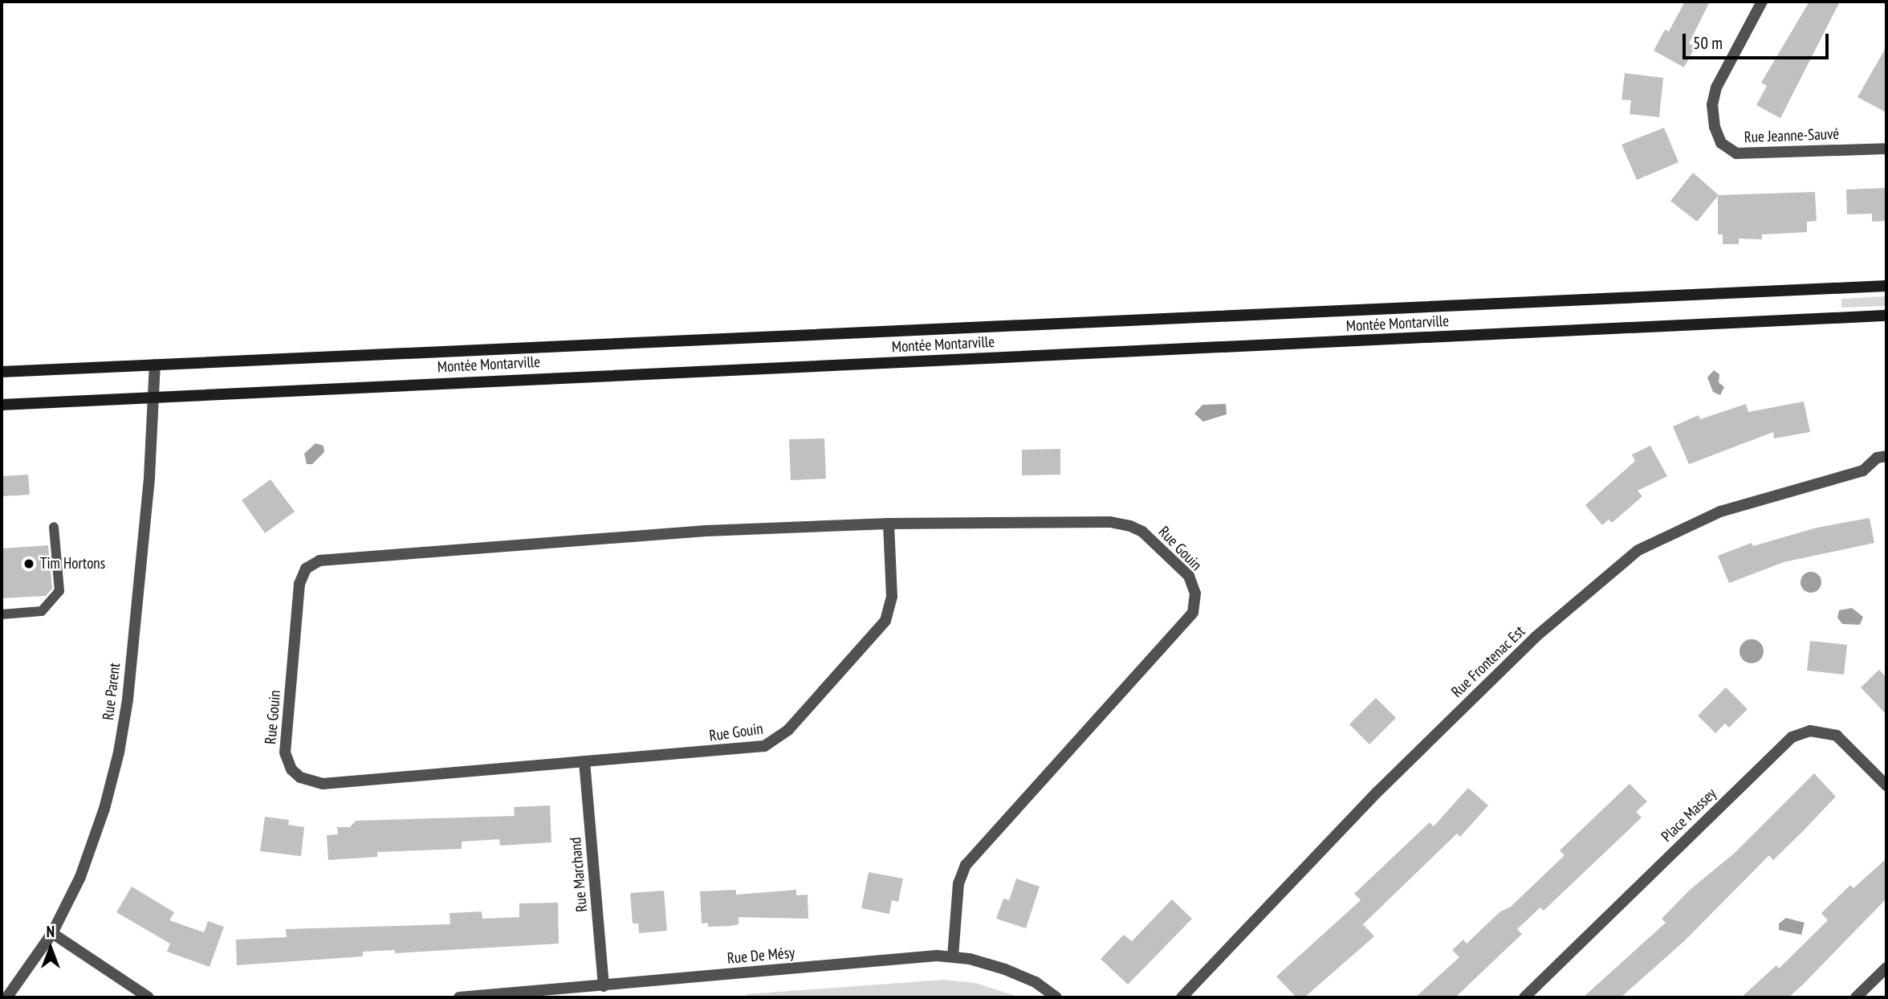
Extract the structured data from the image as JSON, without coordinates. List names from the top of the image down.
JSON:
{
  "streets": {
    "street": [
      "Rue Jeanne-Sauvé",
      "Montée Montarville",
      "Rue Gouin",
      "Rue Frontenac Est",
      "Rue Parent",
      "Place Massey",
      "Rue Marchand",
      "Rue De Mésy"
    ]
  },
  "crossings": [
    ["Montée Montarville", "Rue Parent"],
    ["Rue Gouin", "Rue Marchand"],
    ["Rue Gouin", "Rue De Mésy"],
    ["Rue Marchand", "Rue De Mésy"]
  ],
  "places": ["Tim Hortons"],
  "scale_bar": "50 m",
  "north": "top"
}
